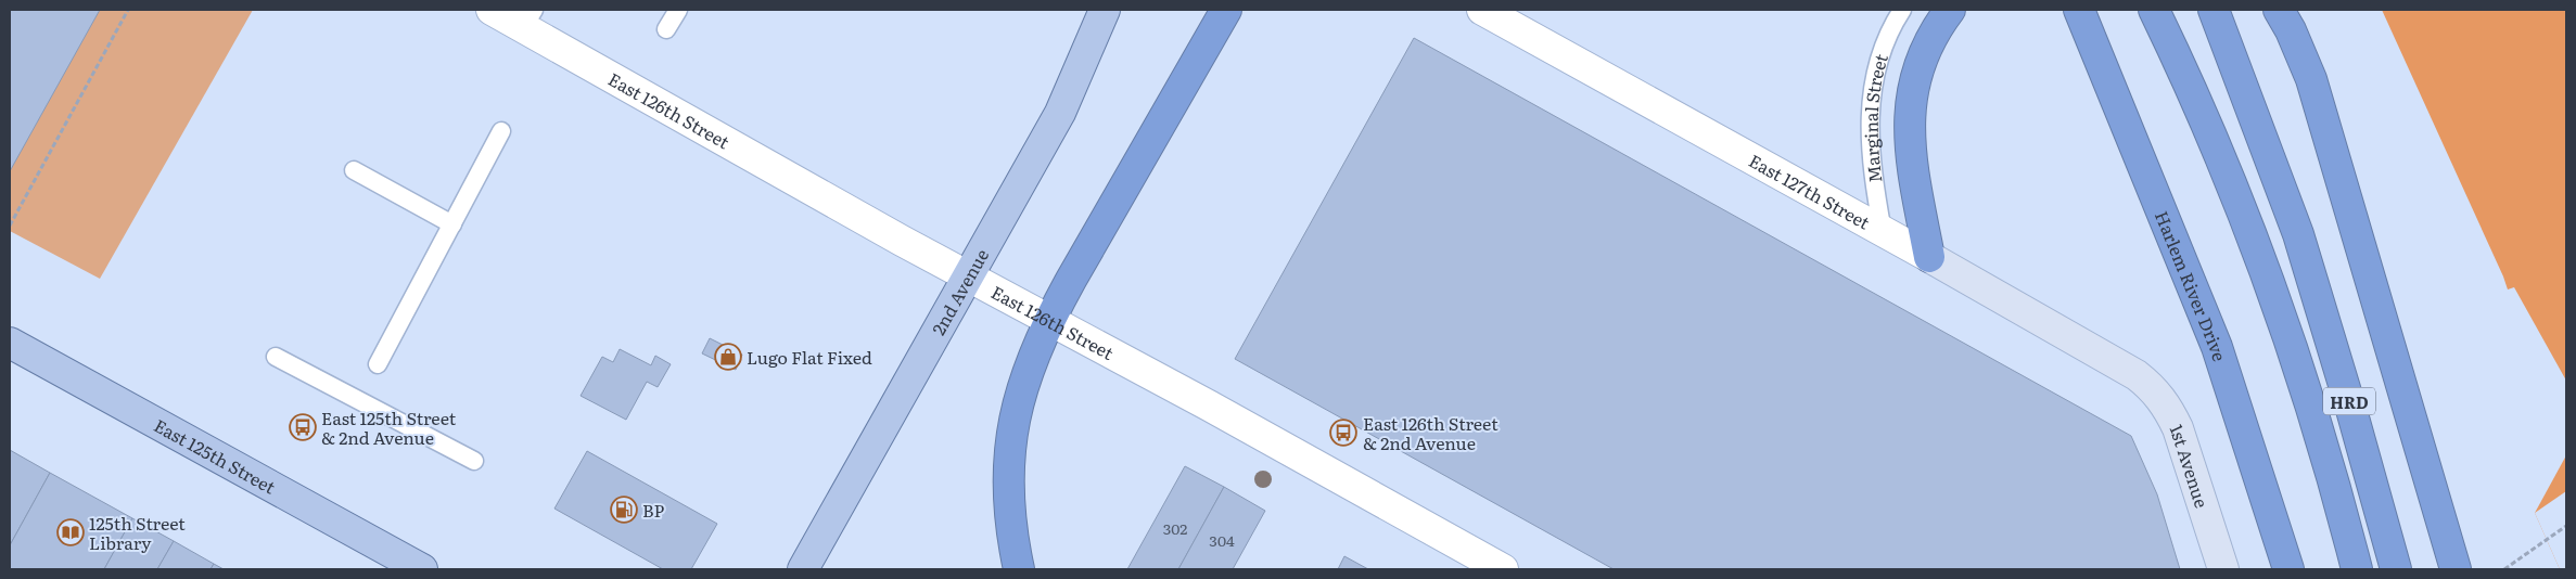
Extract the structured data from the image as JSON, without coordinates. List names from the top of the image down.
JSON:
{
  "streets": {
    "highway": ["Harlem River Drive", "HRD"],
    "main road": [
      "East 127th Street",
      "2nd Avenue",
      "East 125th Street",
      "1st Avenue"
    ],
    "street": ["East 126th Street"],
    "lane": ["Marginal Street"]
  },
  "crossings": [
    ["East 126th Street", "2nd Avenue"],
    ["Marginal Street", "East 127th Street"],
    ["East 127th Street", "1st Avenue"]
  ],
  "places": {
    "shop": ["Lugo Flat Fixed"],
    "bus stop": ["East 125th Street & 2nd Avenue", "East 126th Street & 2nd Avenue"],
    "fuel station": ["BP"],
    "library": ["125th Street Library"]
  },
  "house_numbers": ["302", "304"]
}
